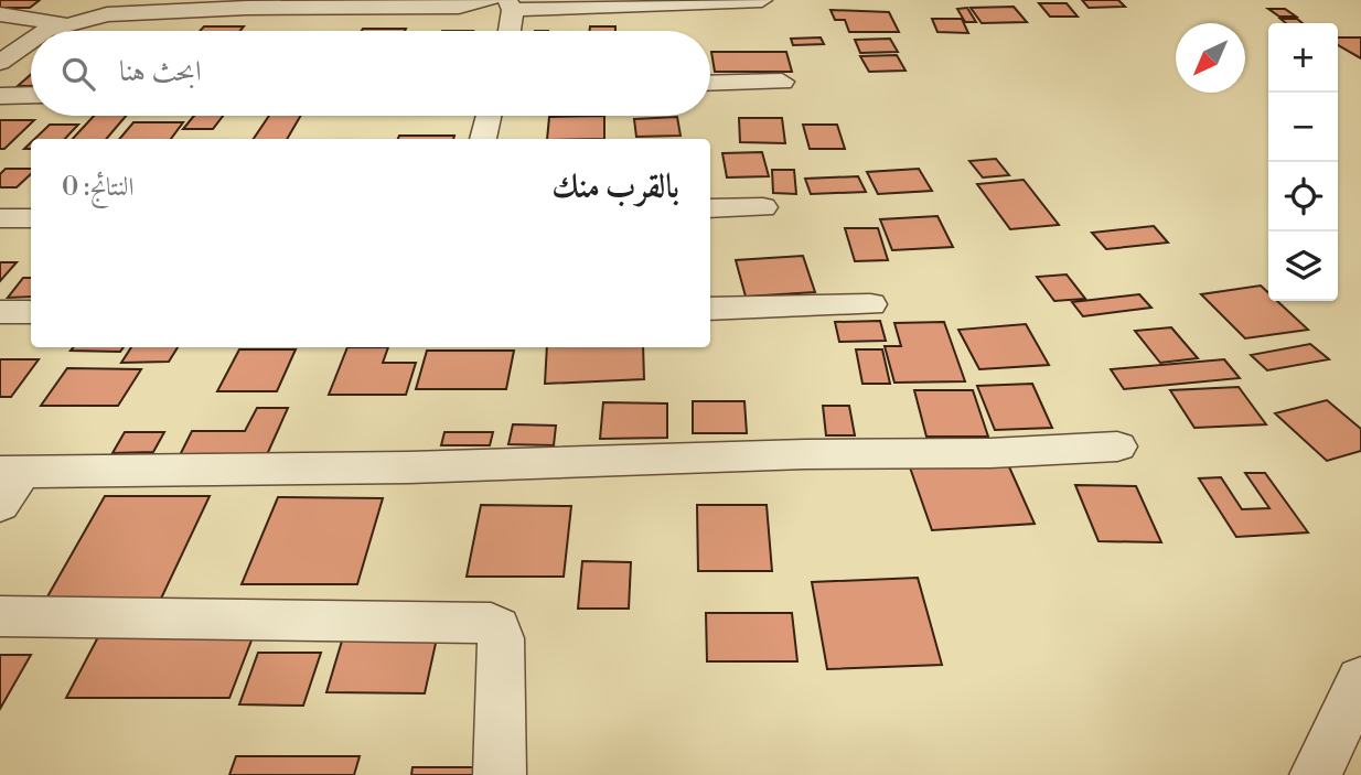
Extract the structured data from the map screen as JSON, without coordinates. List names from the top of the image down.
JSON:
{
  "north": "bottom left",
  "page": {
    "map_buttons": ["+", "−"],
    "search": "ابحث هنا",
    "heading": ["بالقرب منك", "النتائج: 0"]
  }
}
